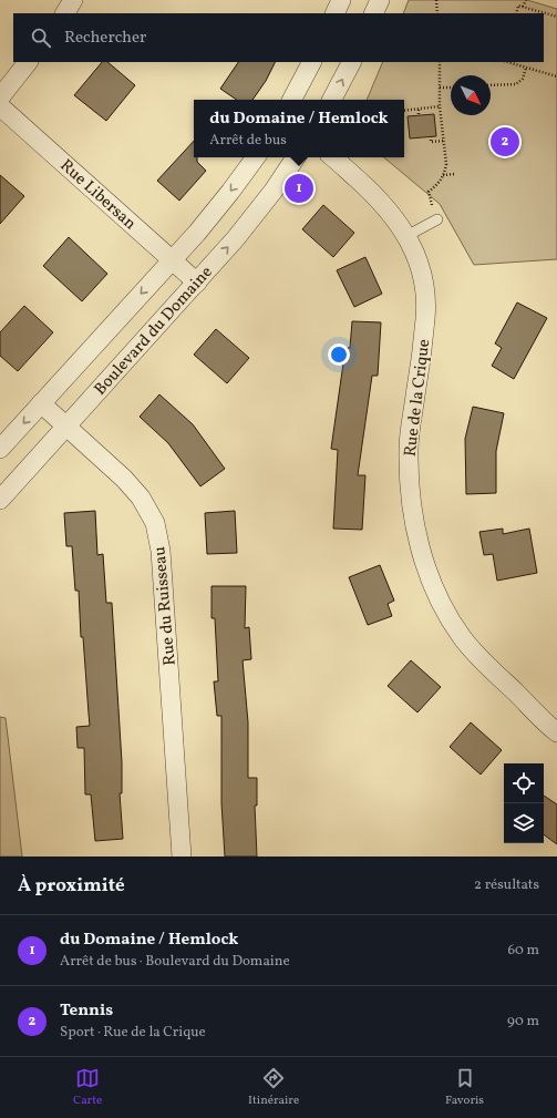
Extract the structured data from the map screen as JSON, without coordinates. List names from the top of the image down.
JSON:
{
  "streets": {
    "street": [
      "Rue Libersan",
      "Boulevard du Domaine",
      "Rue de la Crique",
      "Rue du Ruisseau"
    ]
  },
  "crossings": [
    ["Rue Libersan", "Boulevard du Domaine"],
    ["Boulevard du Domaine", "Rue du Ruisseau"]
  ],
  "north": "bottom right",
  "page": {
    "search": "Rechercher",
    "popup": ["du Domaine / Hemlock", "Arrêt de bus"],
    "pins": ["2", "1"],
    "heading": ["À proximité", "2 résultats"],
    "list": [
      {
        "mark": "1",
        "name": "du Domaine / Hemlock",
        "note": "Arrêt de bus · Boulevard du Domaine",
        "value": "60 m"
      },
      {
        "mark": "2",
        "name": "Tennis",
        "note": "Sport · Rue de la Crique",
        "value": "90 m"
      }
    ],
    "nav": ["Carte", "Itinéraire", "Favoris"]
  }
}
